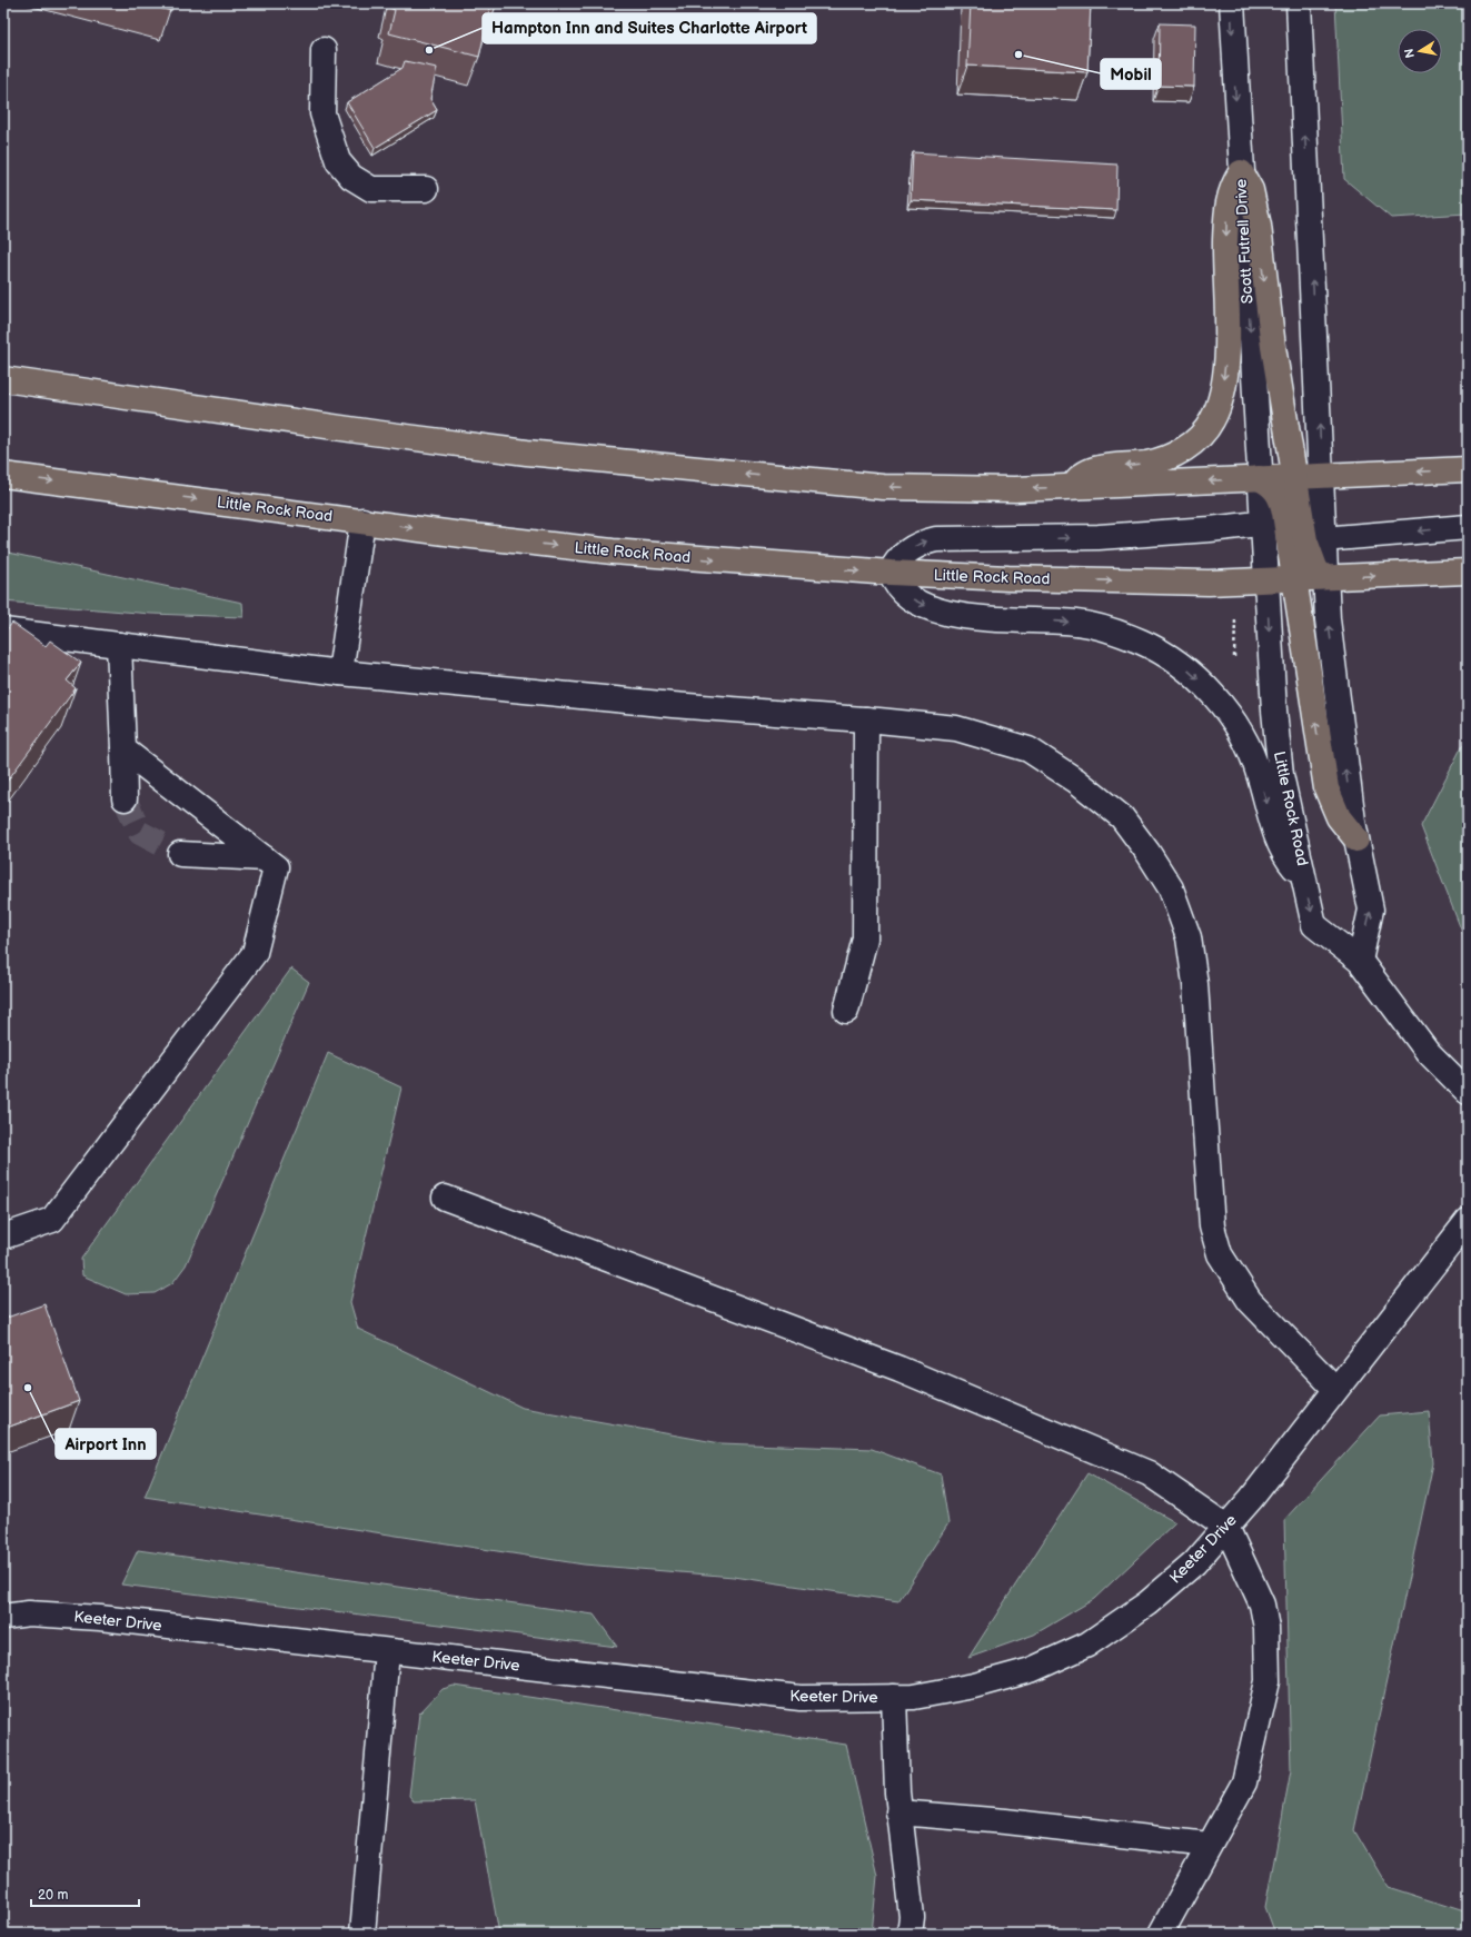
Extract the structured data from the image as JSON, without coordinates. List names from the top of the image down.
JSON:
{
  "streets": {
    "main road": ["Little Rock Road"],
    "street": ["Scott Futrell Drive", "Keeter Drive"]
  },
  "crossings": [
    ["Scott Futrell Drive", "Little Rock Road"]
  ],
  "places": ["Hampton Inn and Suites Charlotte Airport", "Mobil", "Airport Inn"],
  "scale_bar": "20 m",
  "north": "left"
}
